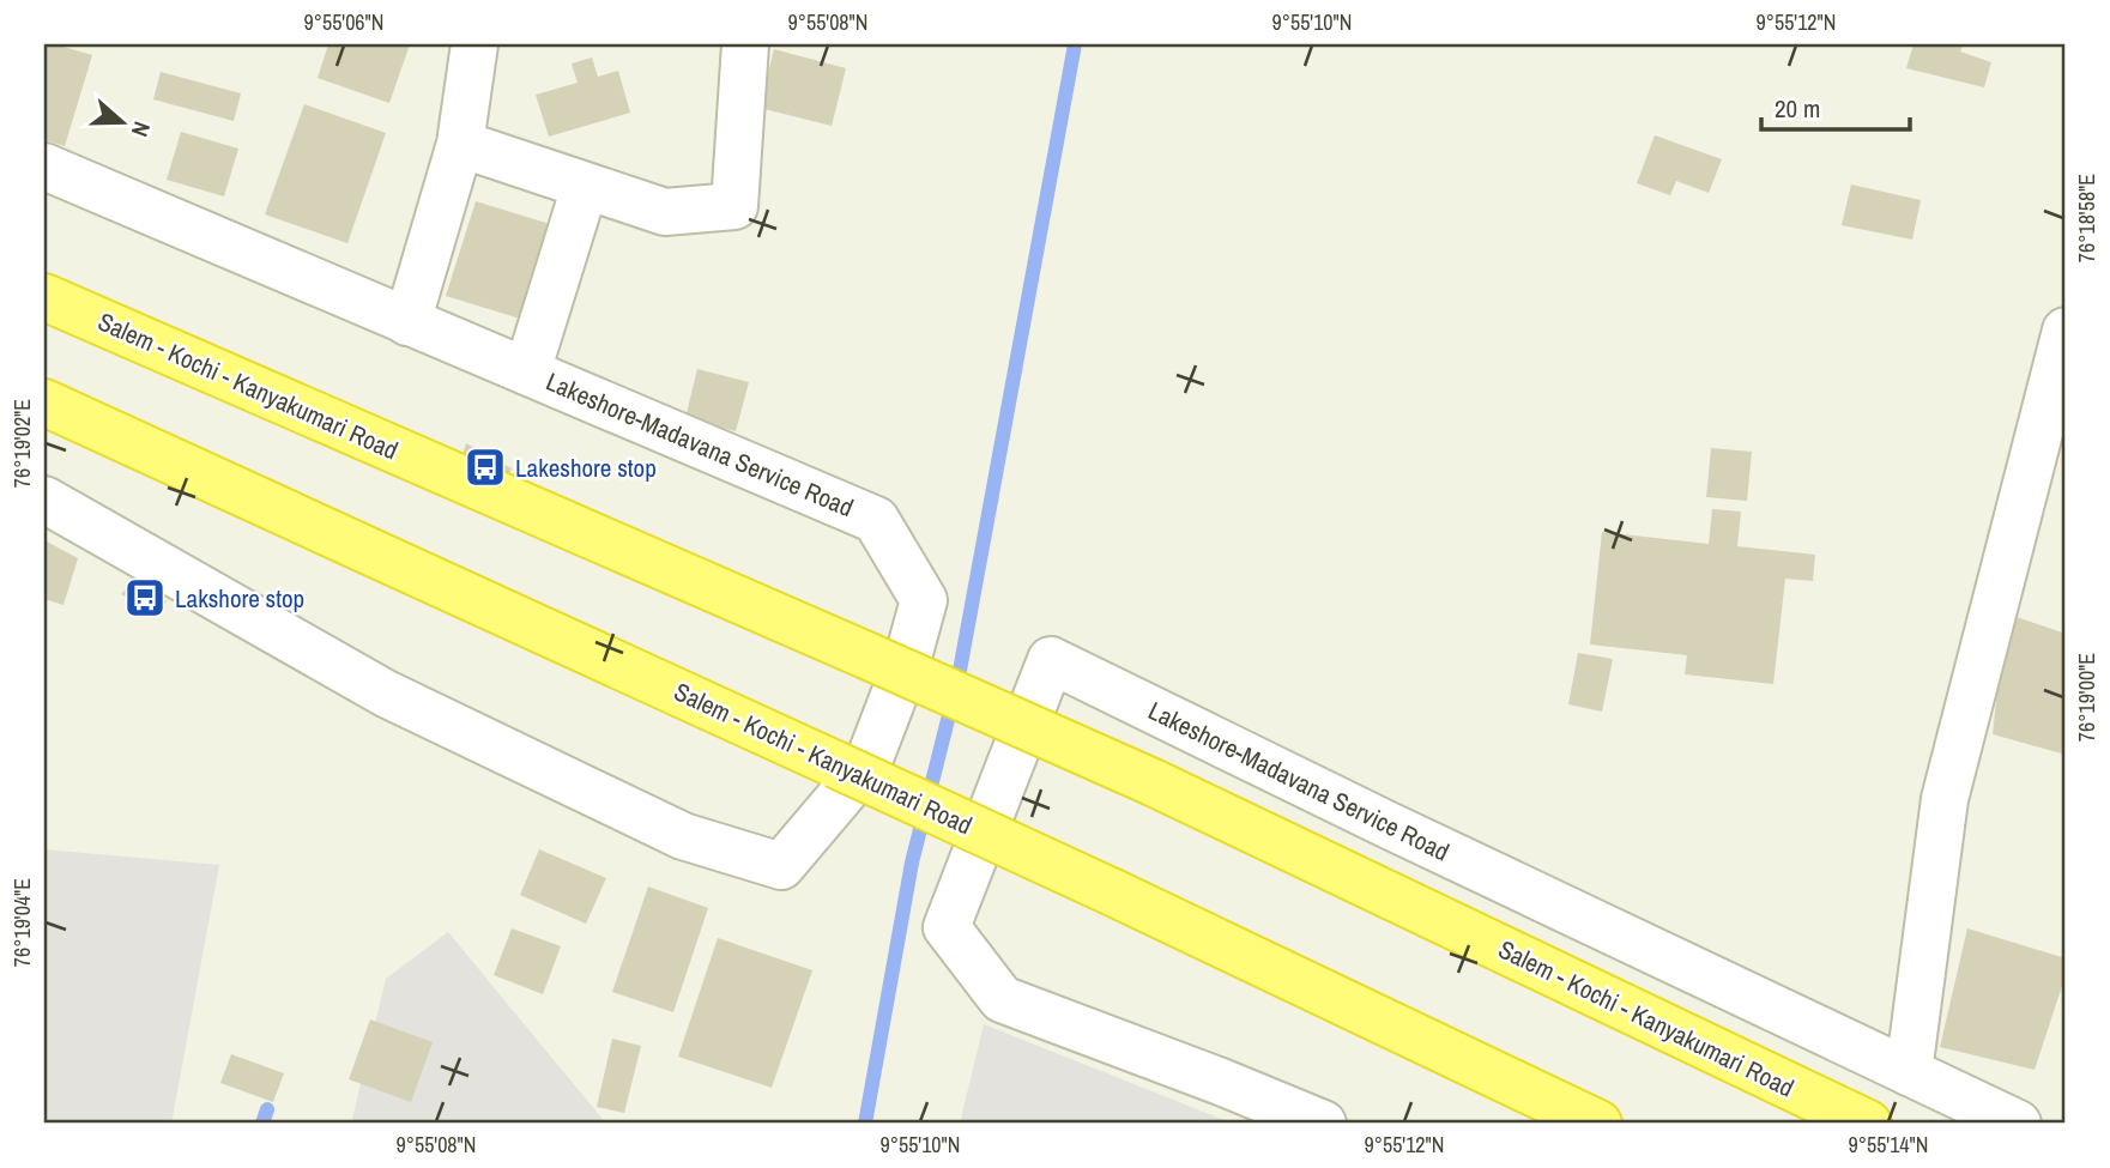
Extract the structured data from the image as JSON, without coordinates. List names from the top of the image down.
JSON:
{
  "streets": {
    "highway": ["Salem - Kochi - Kanyakumari Road"],
    "street": ["Lakeshore-Madavana Service Road"]
  },
  "places": {
    "bus stop": ["Lakeshore stop", "Lakshore stop"]
  },
  "scale_bar": "20 m",
  "north": "right",
  "coordinates": [
    "9°55'06\"N",
    "9°55'08\"N",
    "9°55'10\"N",
    "9°55'12\"N",
    "76°18'58\"E",
    "76°19'02\"E",
    "76°19'00\"E",
    "76°19'04\"E",
    "9°55'14\"N"
  ]
}
